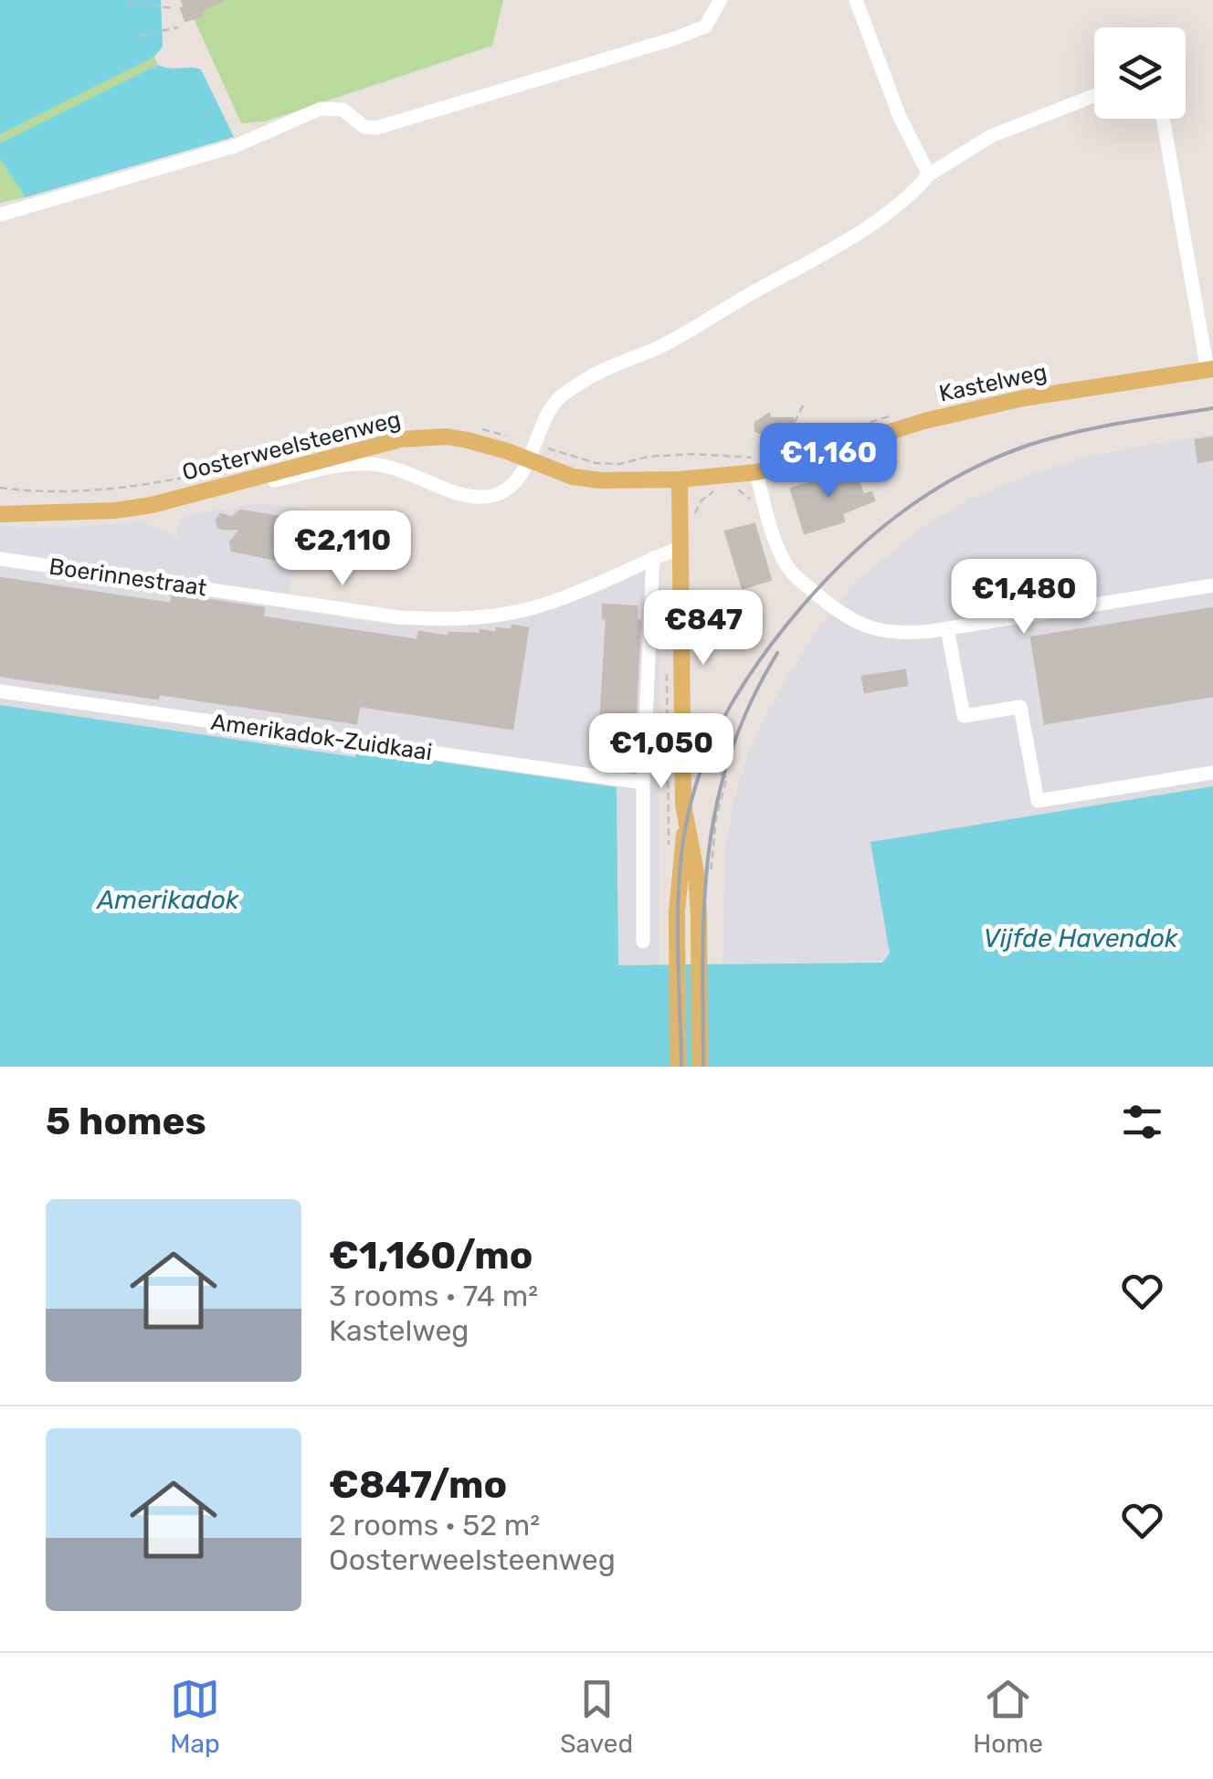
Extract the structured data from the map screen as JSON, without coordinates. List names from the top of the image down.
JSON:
{
  "streets": {
    "main road": ["Kastelweg", "Oosterweelsteenweg"],
    "street": ["Boerinnestraat", "Amerikadok-Zuidkaai"]
  },
  "crossings": [
    ["Kastelweg", "Oosterweelsteenweg"]
  ],
  "water": ["Amerikadok", "Vijfde Havendok"],
  "page": {
    "price": [
      "€1,160",
      "€2,110",
      "€1,480",
      "€847",
      "€1,050"
    ],
    "heading": "5 homes",
    "list": [
      {
        "name": "€1,160/mo",
        "note": "3 rooms · 74 m² · Kastelweg"
      },
      {
        "name": "€847/mo",
        "note": "2 rooms · 52 m² · Oosterweelsteenweg"
      }
    ],
    "tabs": ["Map", "Saved", "Home"]
  }
}
